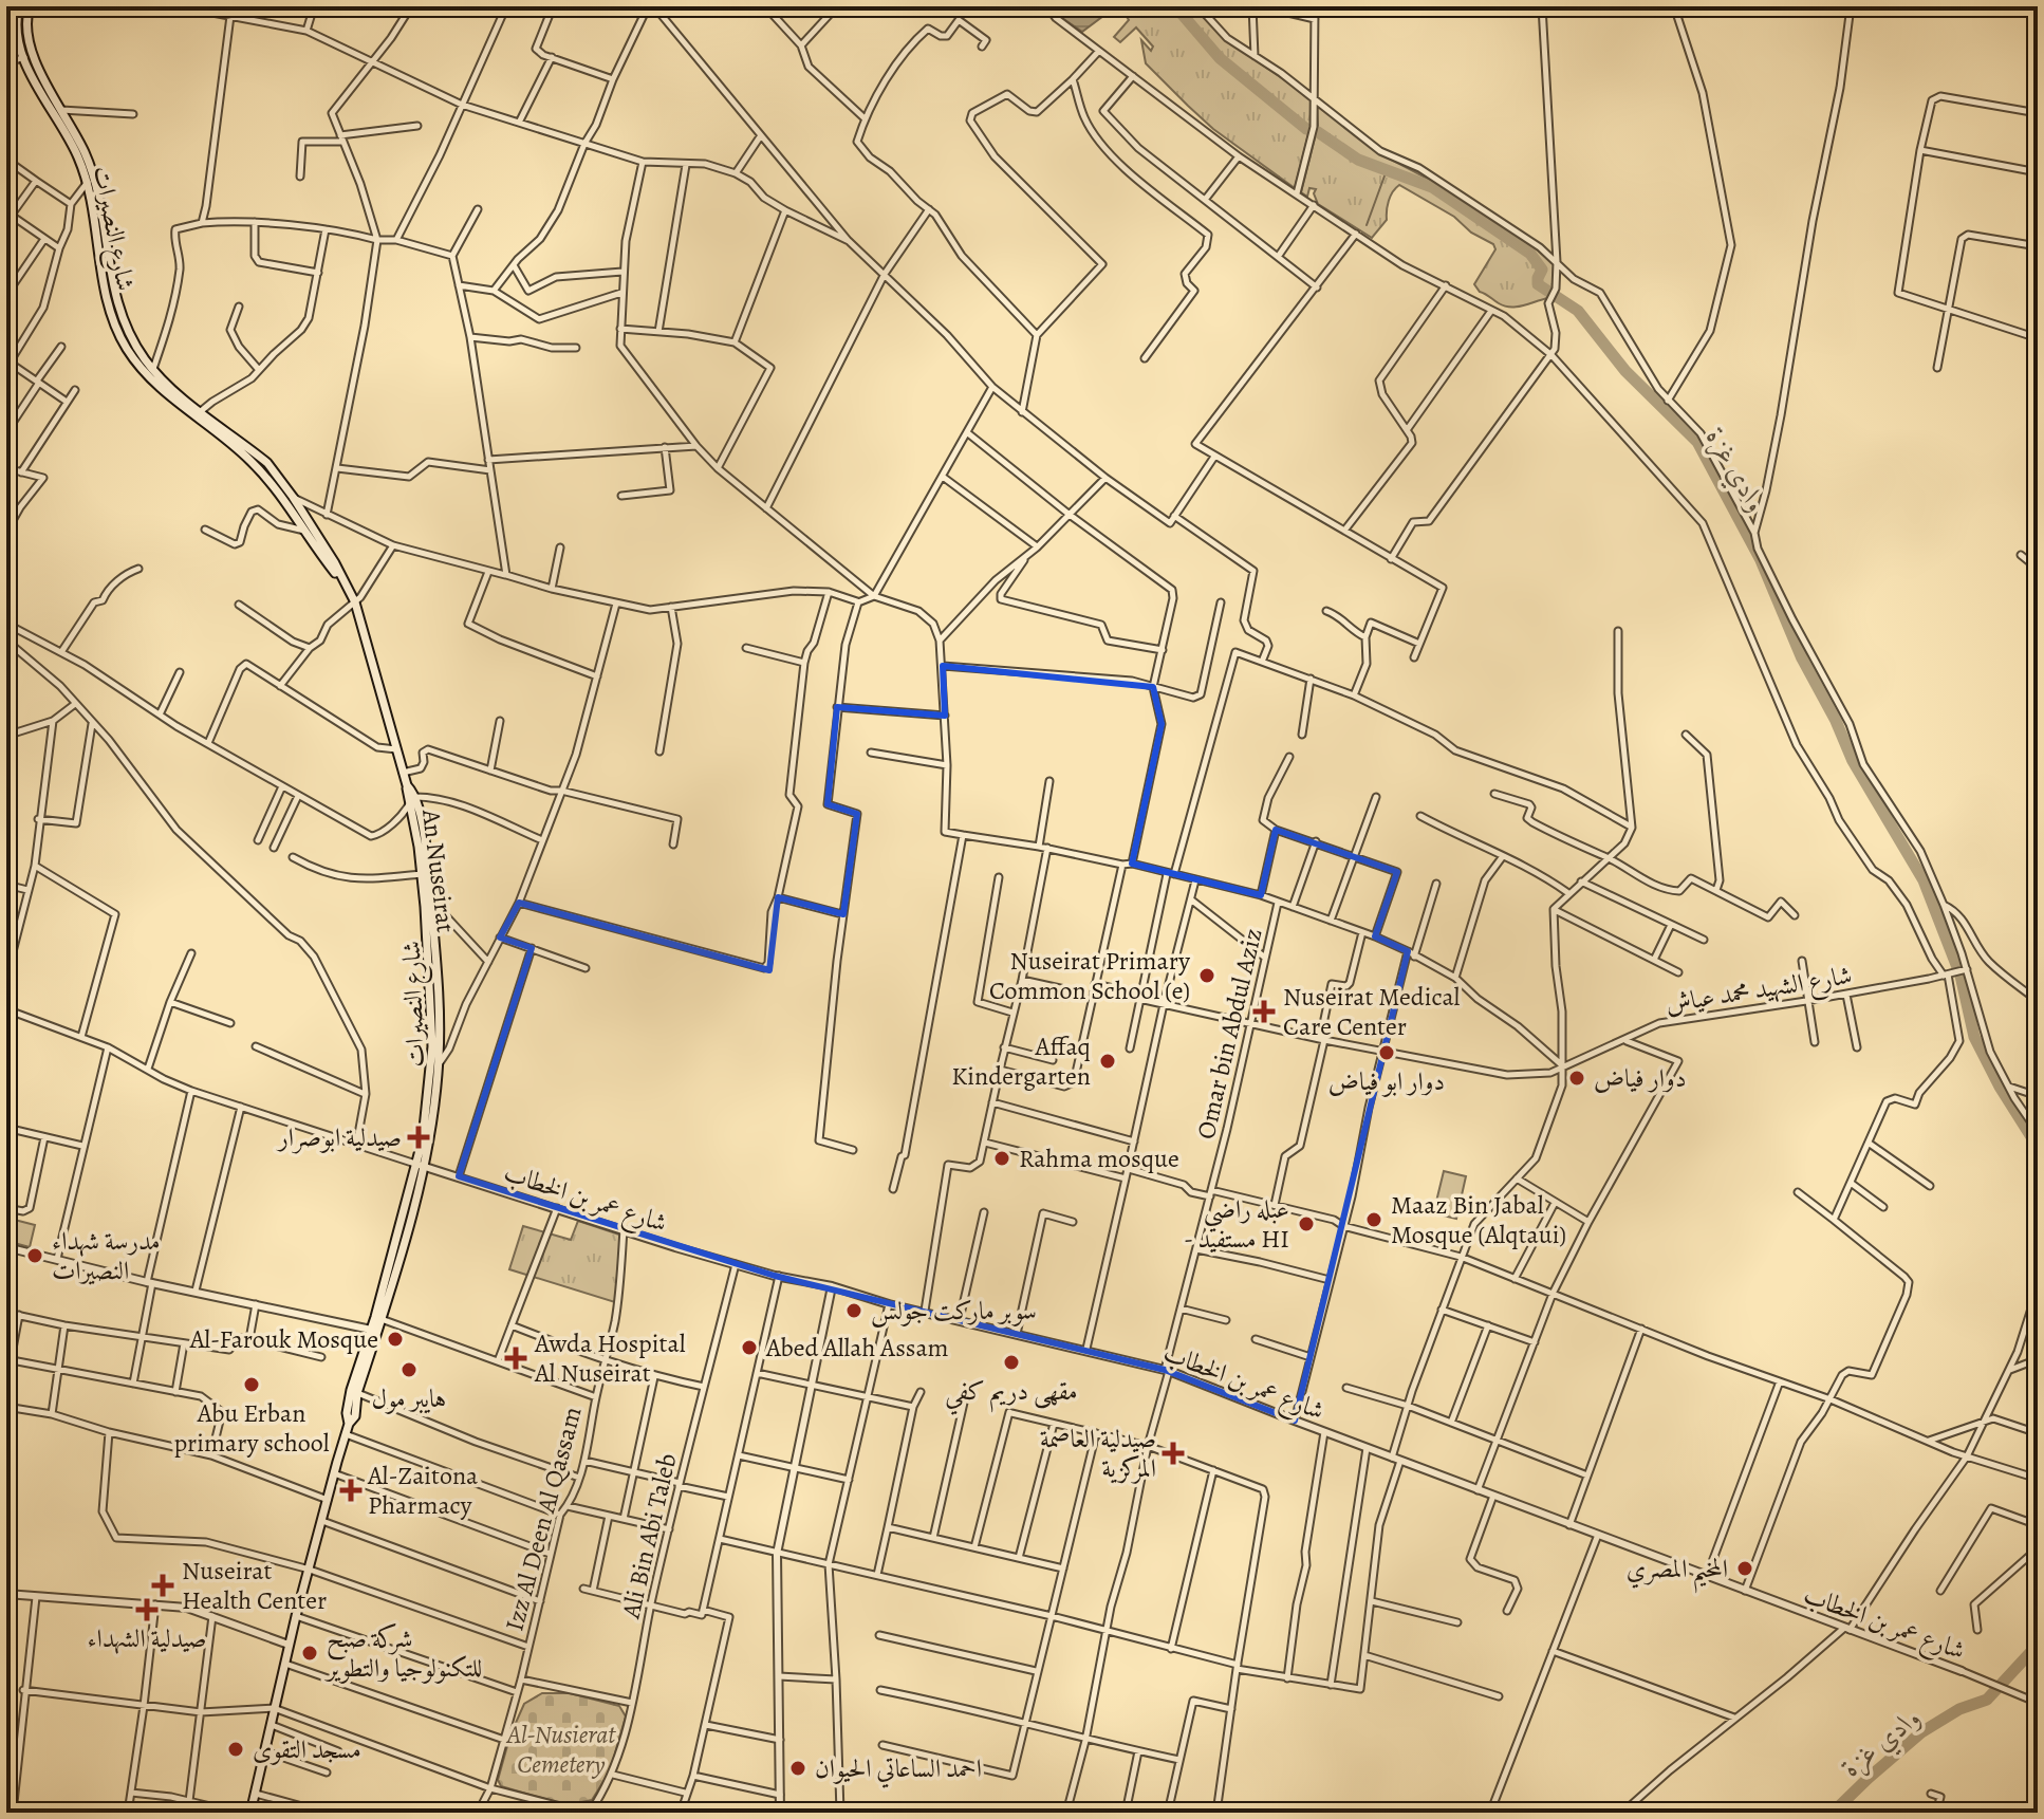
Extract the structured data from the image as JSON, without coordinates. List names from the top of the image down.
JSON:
{
  "streets": {
    "main road": ["شارع النصيرات", "An Nuseirat"],
    "street": [
      "شارع الشهيد محمد عياش",
      "Omar bin Abdul Aziz",
      "شارع عمر بن الخطاب",
      "Izz Al Deen Al Qassam",
      "Ali Bin Abi Taleb"
    ]
  },
  "crossings": [
    ["شارع النصيرات", "An Nuseirat"],
    ["شارع النصيرات", "شارع عمر بن الخطاب"],
    ["An Nuseirat", "شارع عمر بن الخطاب"],
    ["شارع الشهيد محمد عياش", "Omar bin Abdul Aziz"],
    ["Omar bin Abdul Aziz", "شارع عمر بن الخطاب"],
    ["شارع عمر بن الخطاب", "Izz Al Deen Al Qassam"],
    ["شارع عمر بن الخطاب", "Ali Bin Abi Taleb"]
  ],
  "water": ["وادي غزة"],
  "parks": ["Al-Nusierat Cemetery"],
  "places": {
    "other": [
      "Nuseirat Primary Common School (e)",
      "دوار ابو فياض",
      "Affaq Kindergarten",
      "دوار فياض",
      "Rahma mosque",
      "Maaz Bin Jabal Mosque (Alqtaui)",
      "عبله راضي - مستفيد HI",
      "مدرسة شهداء النصيرات",
      "سوبر ماركت جولس",
      "Al-Farouk Mosque",
      "Abed Allah Assam",
      "مقهى دريم كفي",
      "هايبر مول",
      "Abu Erban primary school",
      "المخيم المصري",
      "شركة صبح للتكنولوجيا والتطوير",
      "مسجد التقوى",
      "احمد الساعاتي الحيوان"
    ],
    "health": [
      "Nuseirat Medical Care Center",
      "صيدلية ابوصرار",
      "Awda Hospital Al Nuseirat",
      "صيدلية العاصمة المركزية",
      "Al-Zaitona Pharmacy",
      "Nuseirat Health Center",
      "صيدلية الشهداء"
    ]
  }
}
